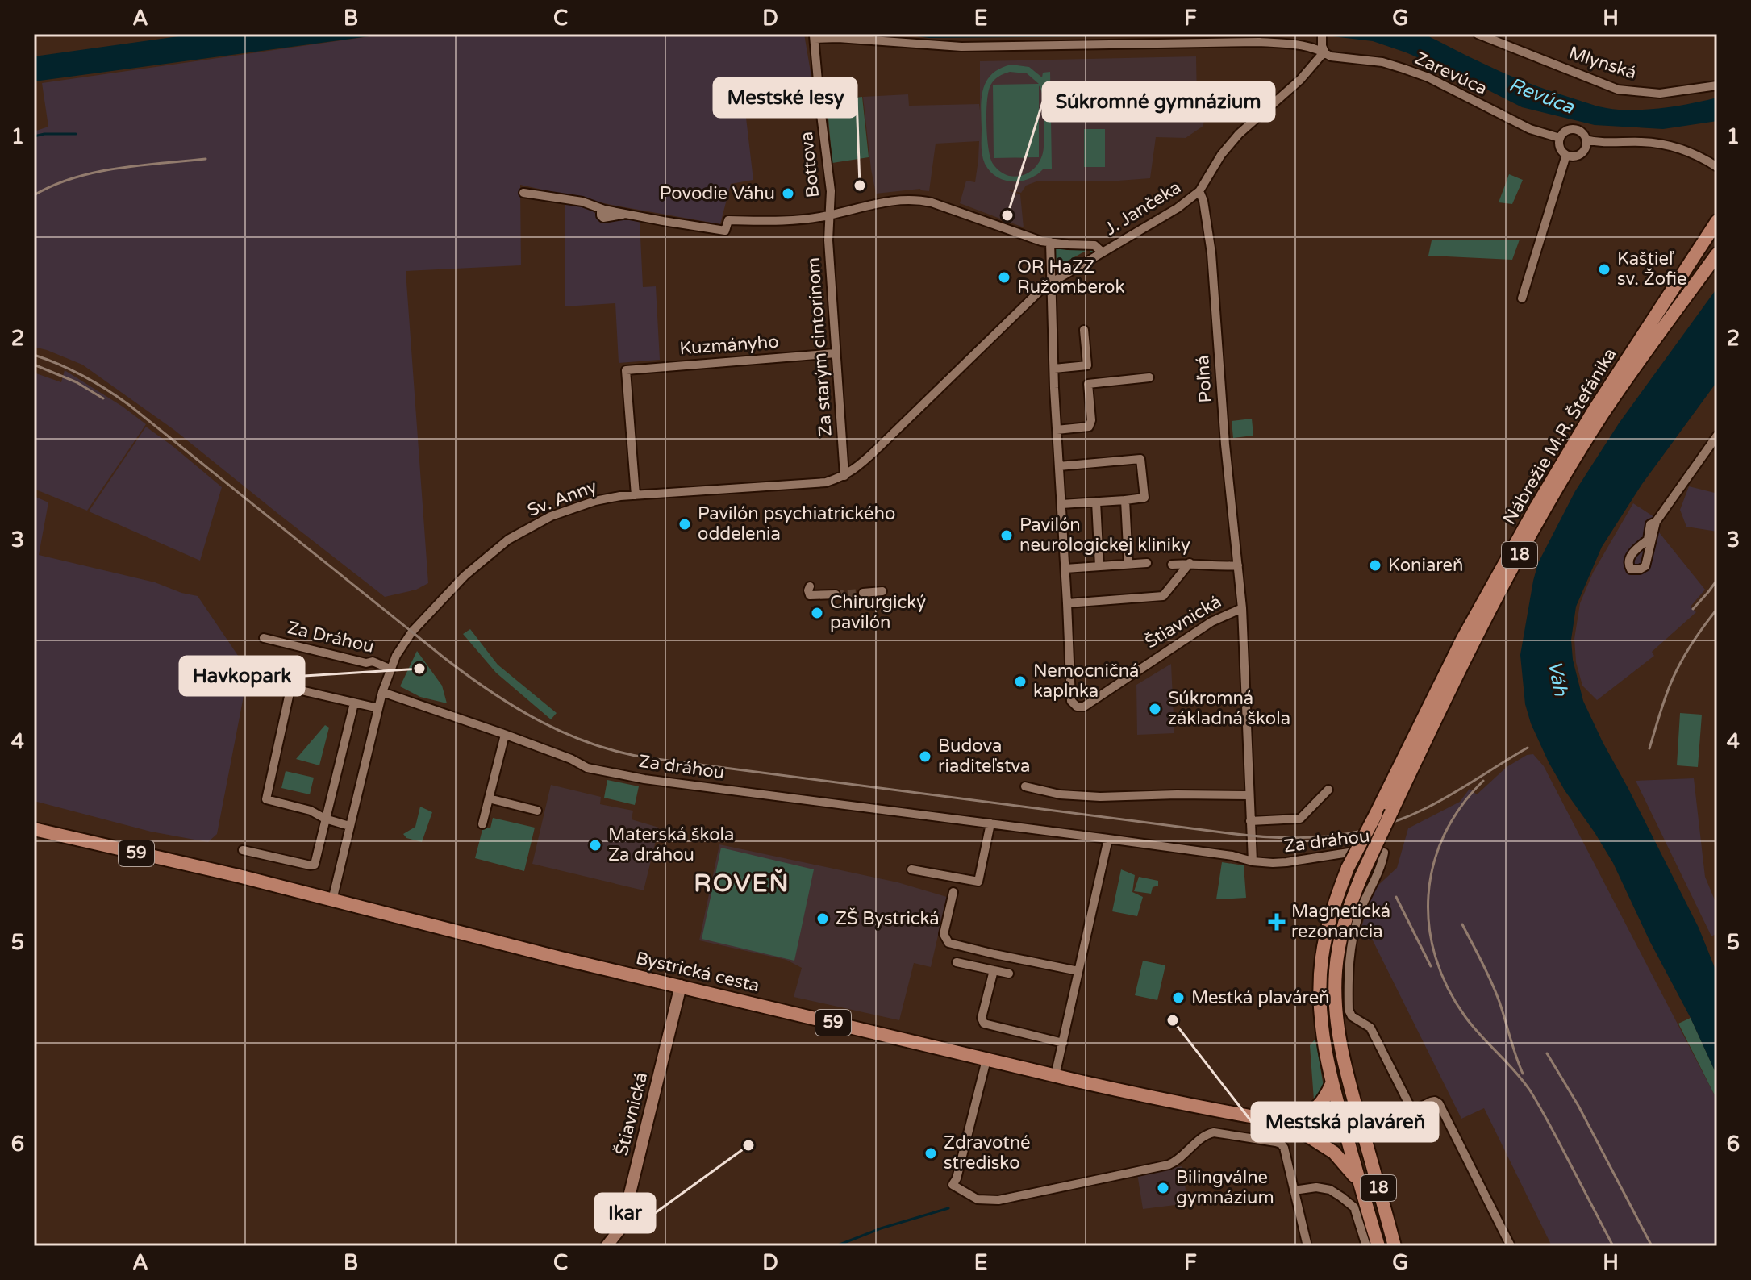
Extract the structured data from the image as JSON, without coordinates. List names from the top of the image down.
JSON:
{
  "streets": {
    "main road": [
      "Nábrežie M.R. Štefánika",
      "18",
      "59",
      "Bystrická cesta"
    ],
    "street": [
      "Mlynská",
      "Zarevúca",
      "Bottova",
      "J. Jančeka",
      "Kuzmányho",
      "Za starým cintorínom",
      "Poľná",
      "Sv. Anny",
      "Štiavnická",
      "Za Dráhou",
      "Za dráhou"
    ]
  },
  "crossings": [
    ["Zarevúca", "Bottova"],
    ["Bottova", "Za starým cintorínom"],
    ["J. Jančeka", "Za starým cintorínom"],
    ["J. Jančeka", "Poľná"],
    ["J. Jančeka", "Sv. Anny"],
    ["Kuzmányho", "Za starým cintorínom"],
    ["Kuzmányho", "Sv. Anny"],
    ["Za starým cintorínom", "Sv. Anny"],
    ["Poľná", "Štiavnická"],
    ["Poľná", "Za dráhou"],
    ["Nábrežie M.R. Štefánika", "18"],
    ["Nábrežie M.R. Štefánika", "Bystrická cesta"],
    ["Sv. Anny", "Za Dráhou"],
    ["18", "Bystrická cesta"],
    ["Štiavnická", "Bystrická cesta"]
  ],
  "districts": ["ROVEŇ"],
  "water": ["Revúca", "Váh"],
  "places": {
    "other": [
      "Mestské lesy",
      "Povodie Váhu",
      "Súkromné gymnázium",
      "Kaštieľ sv. Žofie",
      "OR HaZZ Ružomberok",
      "Pavilón psychiatrického oddelenia",
      "Pavilón neurologickej kliniky",
      "Koniareň",
      "Chirurgický pavilón",
      "Havkopark",
      "Nemocničná kaplnka",
      "Súkromná základná škola",
      "Budova riaditeľstva",
      "Materská škola Za dráhou",
      "ZŠ Bystrická",
      "Mestká plaváreň",
      "Mestská plaváreň",
      "Ikar",
      "Zdravotné stredisko",
      "Bilingválne gymnázium"
    ],
    "health": ["Magnetická rezonancia"]
  },
  "grid": {
    "columns": [
      "A",
      "B",
      "C",
      "D",
      "E",
      "F",
      "G",
      "H"
    ],
    "rows": [
      "1",
      "2",
      "3",
      "4",
      "5",
      "6"
    ]
  }
}
